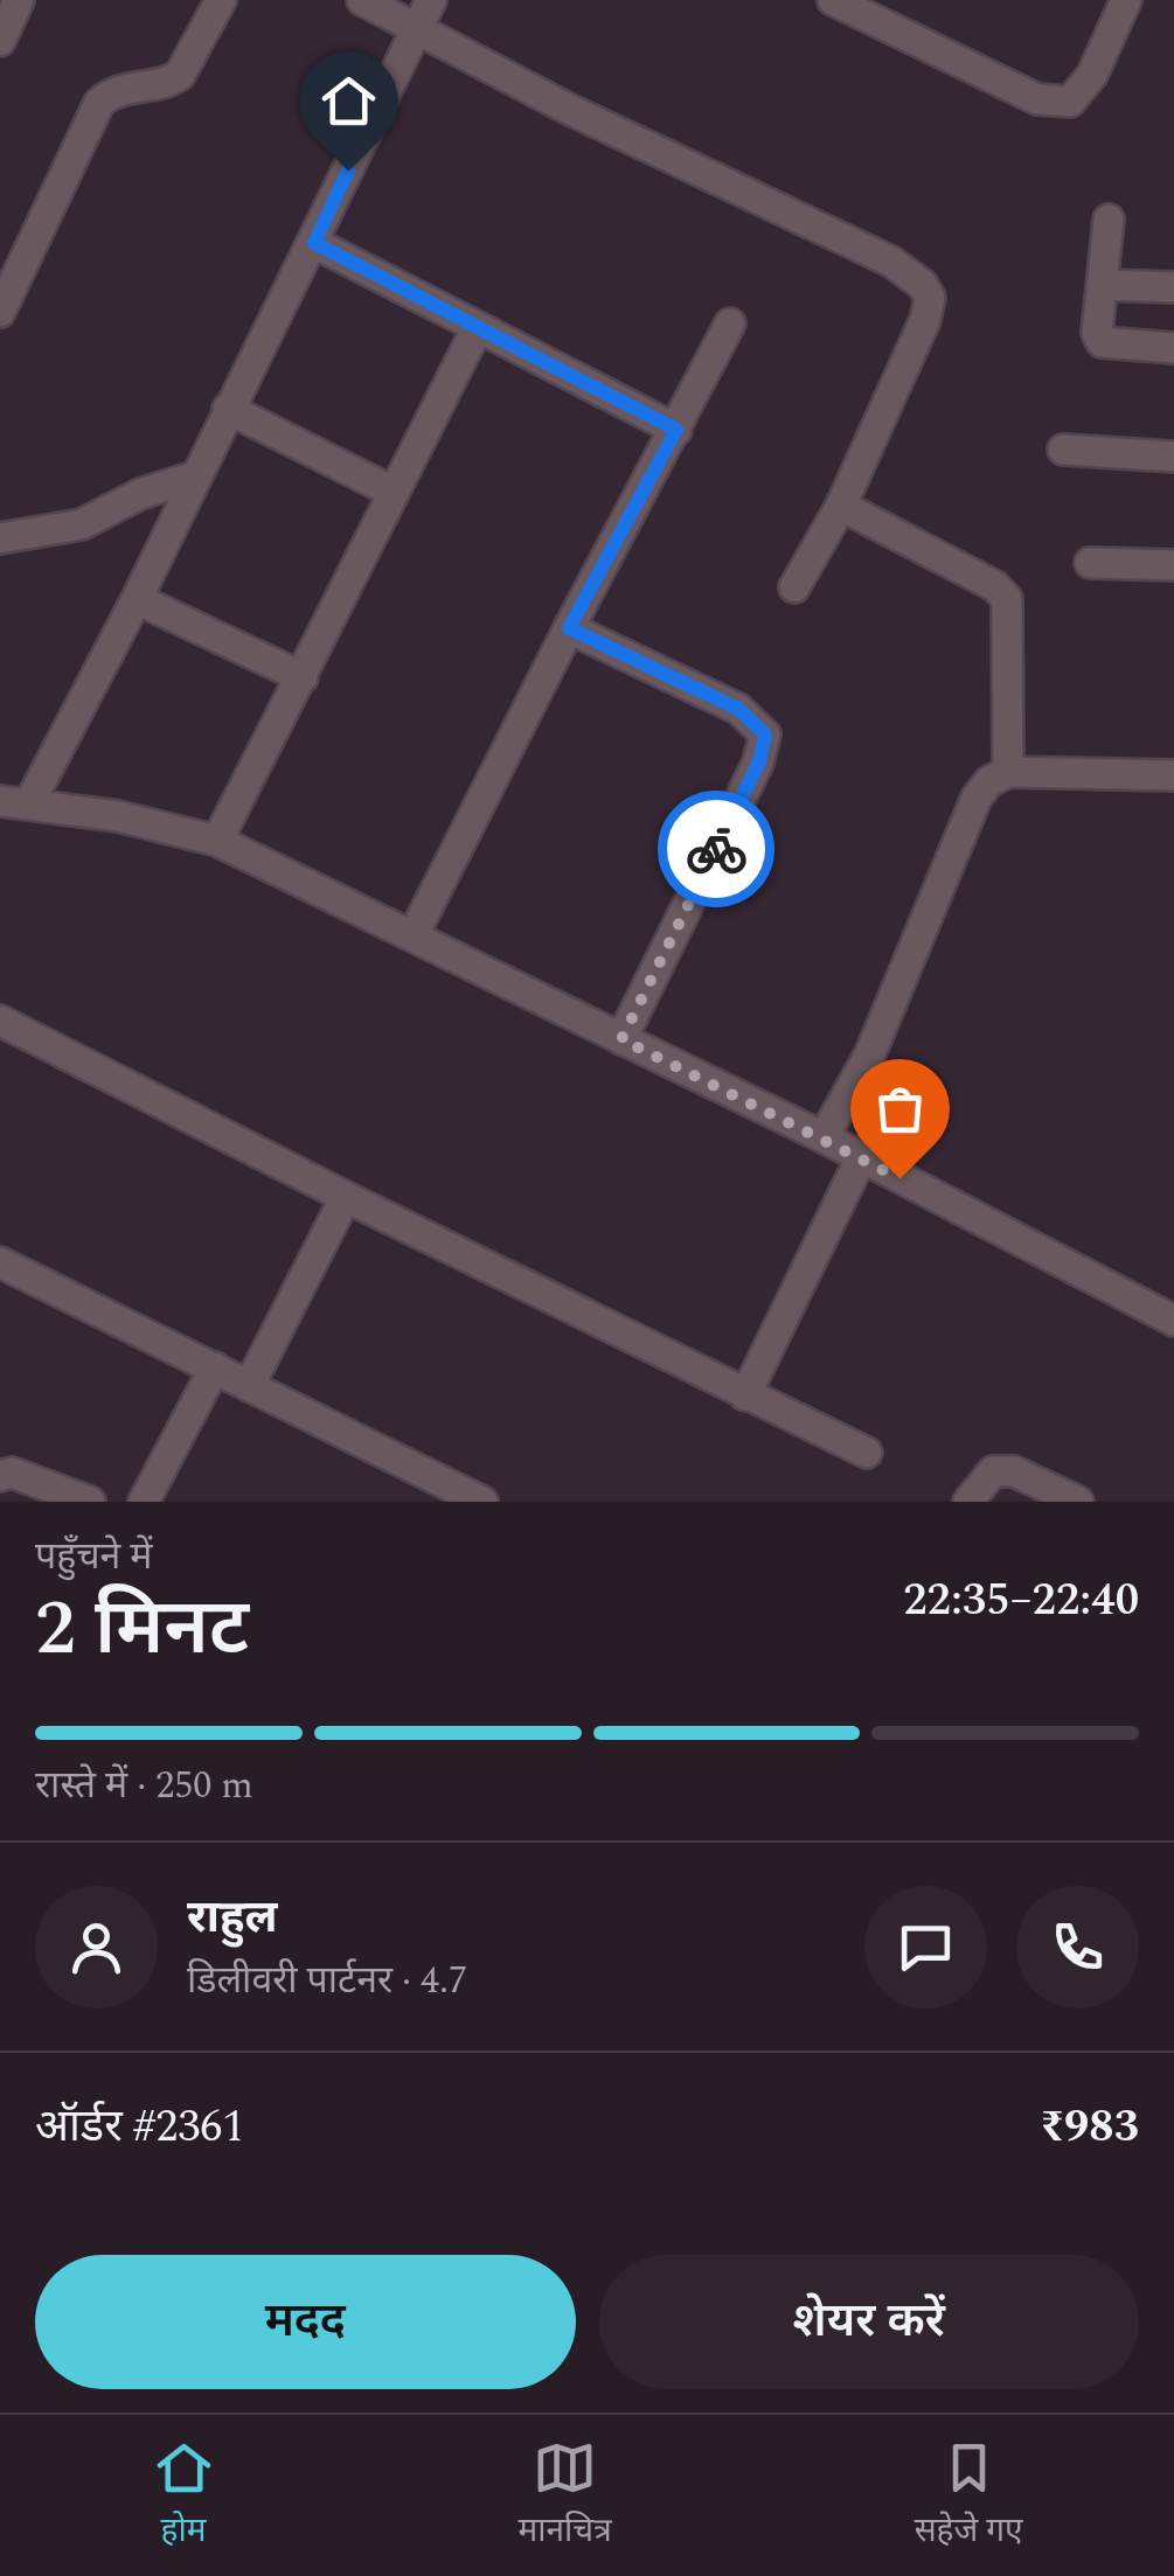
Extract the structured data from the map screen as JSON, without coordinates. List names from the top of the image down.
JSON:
{
  "page": {
    "heading": ["2 मिनट", "पहुँचने में", "22:35–22:40"],
    "panel": [
      "राहुल",
      "डिलीवरी पार्टनर · 4.7",
      "ऑर्डर #2361",
      "₹983"
    ],
    "bar": "रास्ते में · 250 m",
    "buttons": ["मदद", "शेयर करें"],
    "tabs": ["होम", "मानचित्र", "सहेजे गए"]
  }
}
